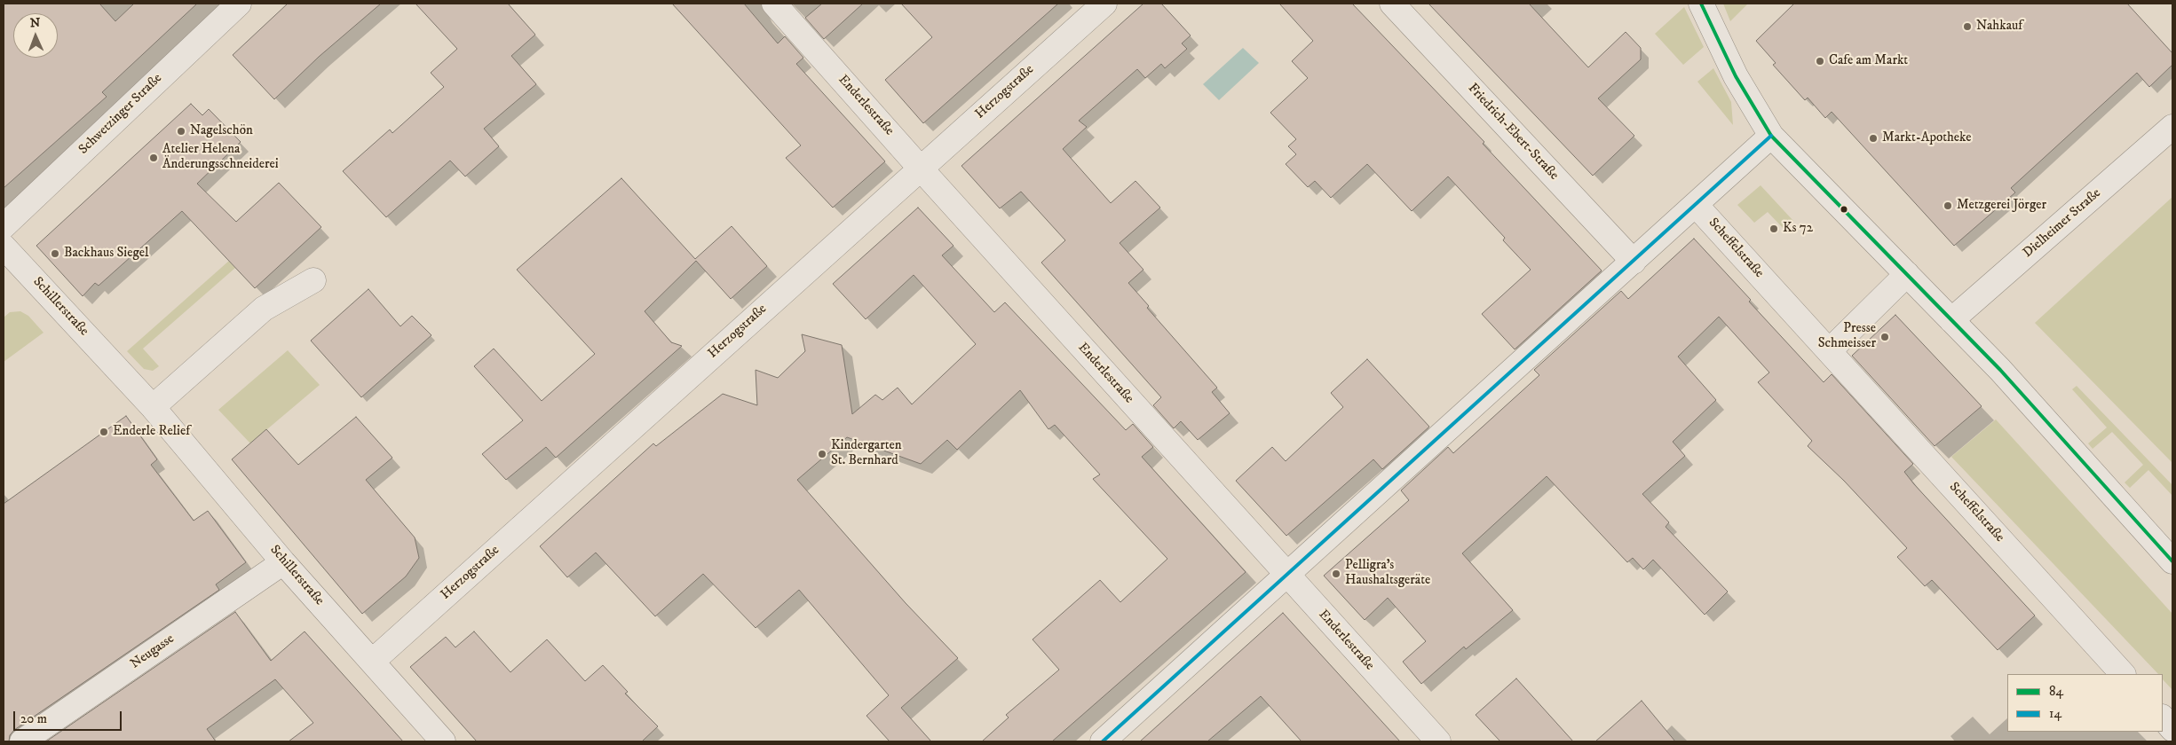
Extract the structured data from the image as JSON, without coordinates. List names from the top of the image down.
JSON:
{
  "streets": {
    "street": [
      "Herzogstraße",
      "Enderlestraße",
      "Schwetzinger Straße",
      "Friedrich-Ebert-Straße",
      "Dielheimer Straße",
      "Scheffelstraße",
      "Schillerstraße",
      "Neugasse"
    ]
  },
  "crossings": [
    ["Herzogstraße", "Enderlestraße"],
    ["Herzogstraße", "Schillerstraße"],
    ["Schillerstraße", "Neugasse"]
  ],
  "places": [
    "Nahkauf",
    "Cafe am Markt",
    "Nagelschön",
    "Markt-Apotheke",
    "Atelier Helena Änderungsschneiderei",
    "Metzgerei Jörger",
    "Ks 72",
    "Backhaus Siegel",
    "Presse Schmeisser",
    "Enderle Relief",
    "Kindergarten St. Bernhard",
    "Pelligra's Haushaltsgeräte"
  ],
  "lines": ["transit line 84", "transit line 14"],
  "legend": ["84", "14"],
  "scale_bar": "20 m",
  "north": "top"
}
